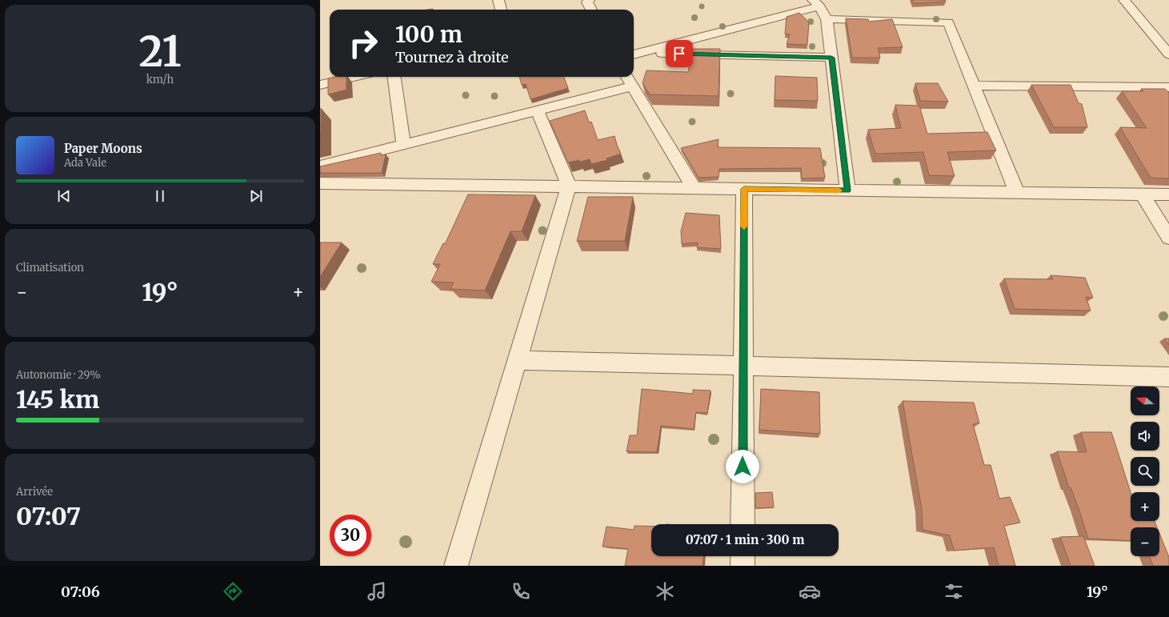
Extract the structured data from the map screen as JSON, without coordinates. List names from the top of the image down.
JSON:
{
  "north": "left",
  "page": {
    "tile": [
      ["21", "km/h"],
      "Climatisation",
      ["Autonomie · 29%", "145 km"],
      ["Arrivée", "07:07"]
    ],
    "turn": ["100 m", "Tournez à droite"],
    "song": ["Paper Moons", "Ada Vale"],
    "heat": ["−", "19°", "+"],
    "map_buttons": ["+", "−"],
    "limit": "30",
    "trip": "07:07 · 1 min · 300 m",
    "tabs": ["07:06", "19°"]
  }
}
